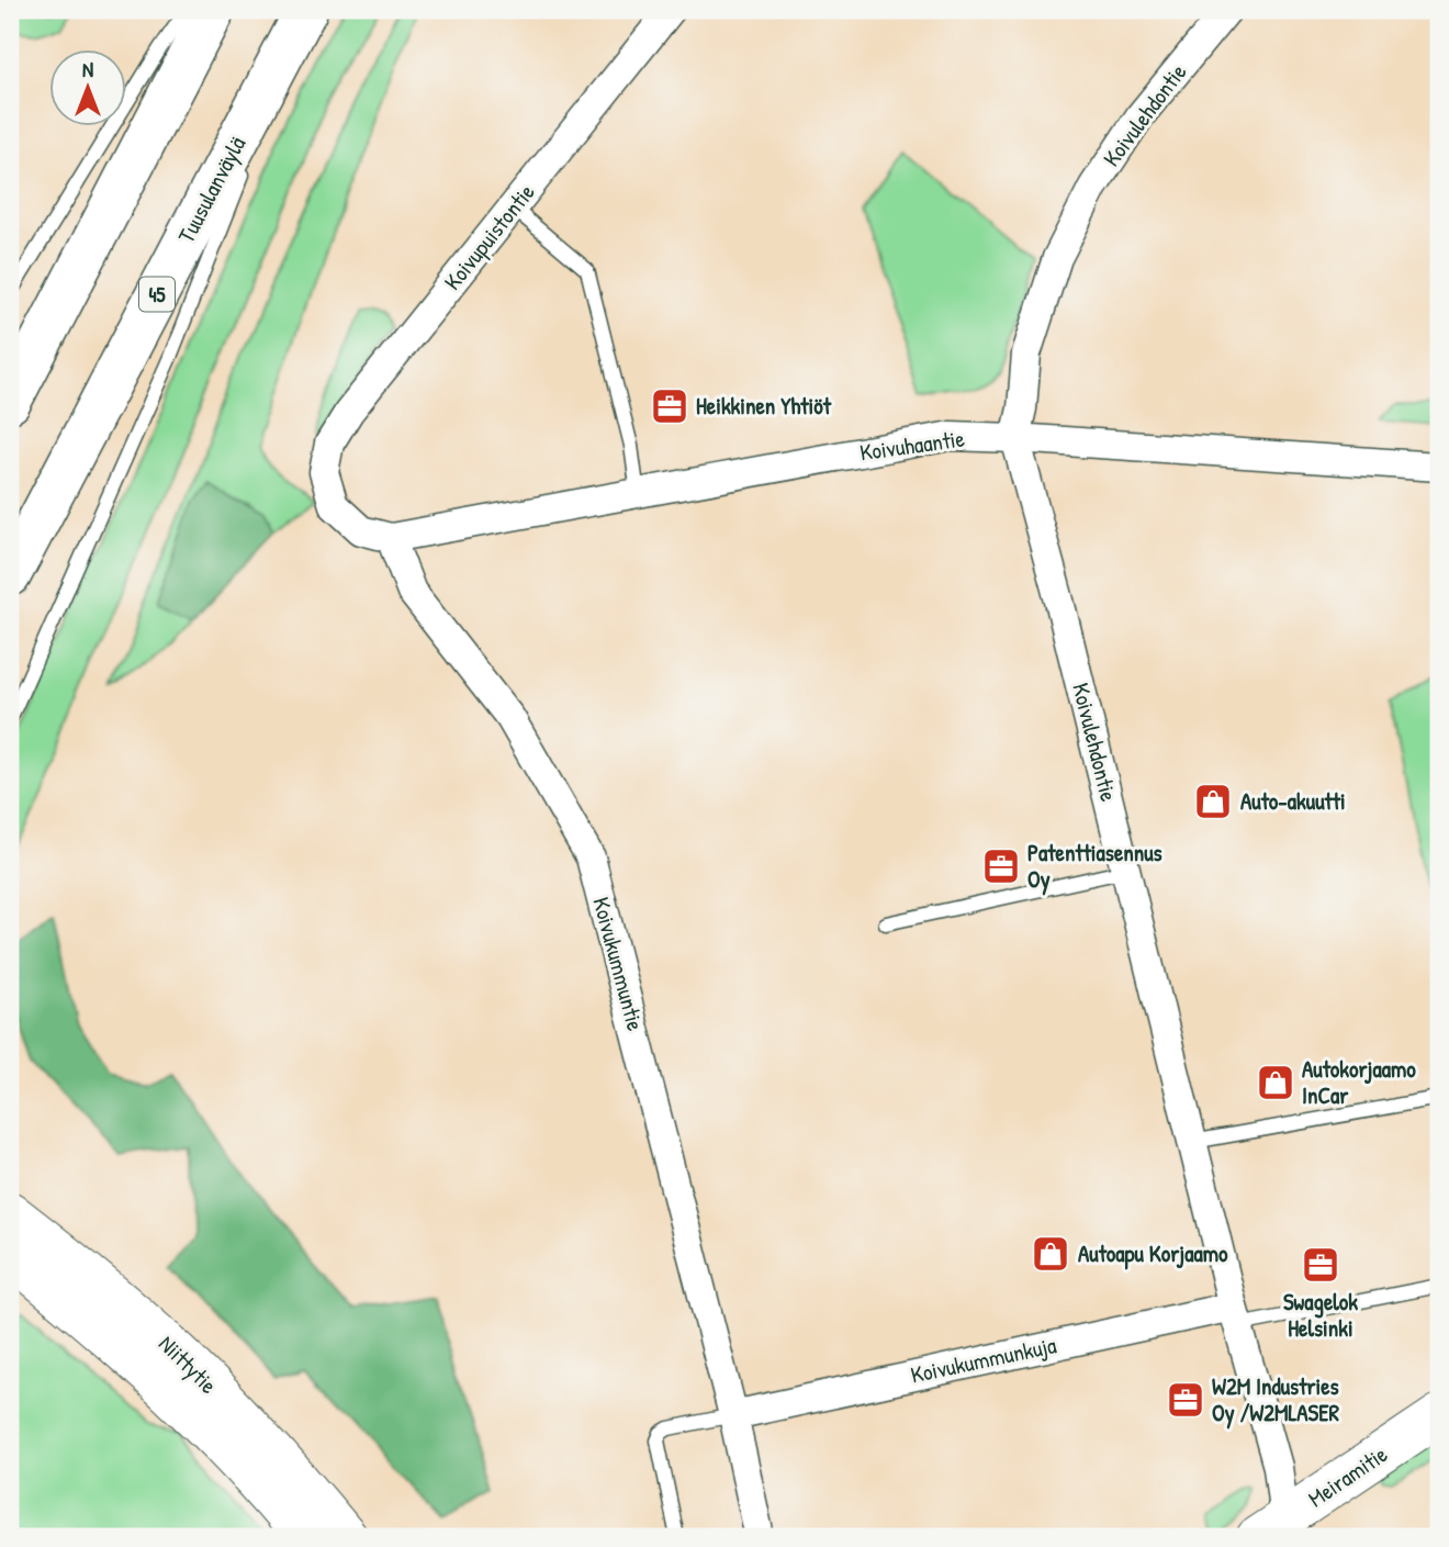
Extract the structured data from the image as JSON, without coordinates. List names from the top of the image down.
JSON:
{
  "streets": {
    "highway": ["Tuusulanväylä", "45"],
    "main road": ["Niittytie", "Meiramitie"],
    "street": [
      "Koivulehdontie",
      "Koivupuistontie",
      "Koivuhaantie",
      "Koivukummuntie",
      "Koivukummunkuja"
    ]
  },
  "crossings": [
    ["Koivulehdontie", "Koivuhaantie"],
    ["Koivulehdontie", "Koivukummunkuja"],
    ["Koivulehdontie", "Meiramitie"],
    ["Koivupuistontie", "Koivuhaantie"],
    ["Koivupuistontie", "Koivukummuntie"],
    ["Koivuhaantie", "Koivukummuntie"],
    ["Koivukummuntie", "Koivukummunkuja"]
  ],
  "places": {
    "office": [
      "Heikkinen Yhtiöt",
      "Patenttiasennus Oy",
      "Swagelok Helsinki",
      "W2M Industries Oy /W2MLASER"
    ],
    "shop": ["Auto-akuutti", "Autokorjaamo InCar", "Autoapu Korjaamo"]
  },
  "north": "top"
}
